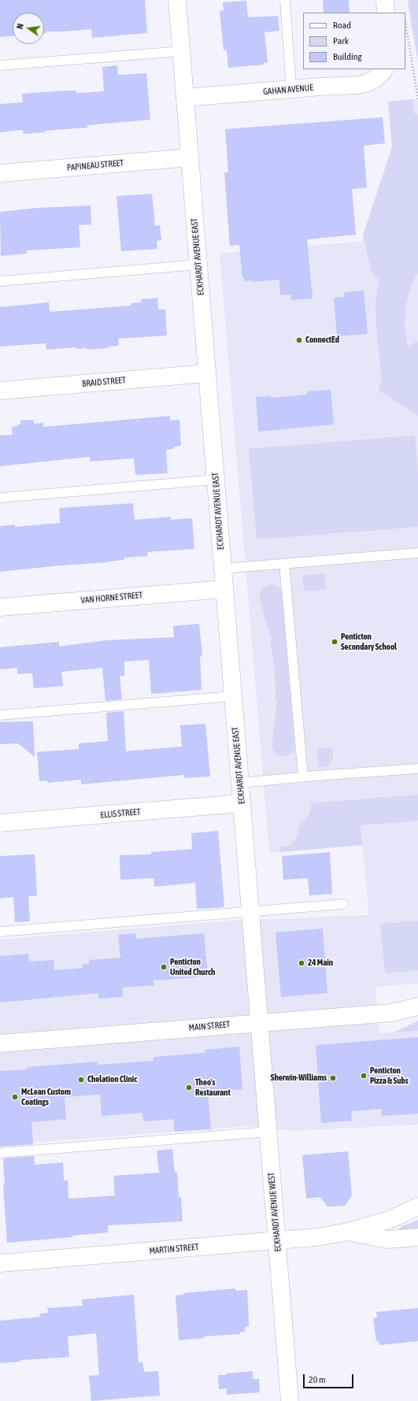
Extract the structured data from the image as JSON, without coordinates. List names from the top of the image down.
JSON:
{
  "streets": {
    "main road": [
      "GAHAN AVENUE",
      "PAPINEAU STREET",
      "ECKHARDT AVENUE EAST",
      "BRAID STREET",
      "VAN HORNE STREET",
      "ELLIS STREET",
      "MAIN STREET",
      "ECKHARDT AVENUE WEST",
      "MARTIN STREET"
    ]
  },
  "crossings": [
    ["GAHAN AVENUE", "ECKHARDT AVENUE EAST"],
    ["PAPINEAU STREET", "ECKHARDT AVENUE EAST"],
    ["ECKHARDT AVENUE EAST", "BRAID STREET"],
    ["ECKHARDT AVENUE EAST", "VAN HORNE STREET"],
    ["ECKHARDT AVENUE EAST", "ELLIS STREET"],
    ["ECKHARDT AVENUE EAST", "MAIN STREET"],
    ["ECKHARDT AVENUE EAST", "ECKHARDT AVENUE WEST"],
    ["MAIN STREET", "ECKHARDT AVENUE WEST"],
    ["ECKHARDT AVENUE WEST", "MARTIN STREET"]
  ],
  "places": [
    "ConnectEd",
    "Penticton Secondary School",
    "24 Main",
    "Penticton United Church",
    "Penticton Pizza & Subs",
    "Sherwin-Williams",
    "Chelation Clinic",
    "Theo's Restaurant",
    "McLean Custom Coatings"
  ],
  "legend": ["Road", "Park", "Building"],
  "scale_bar": "20 m",
  "north": "left"
}
